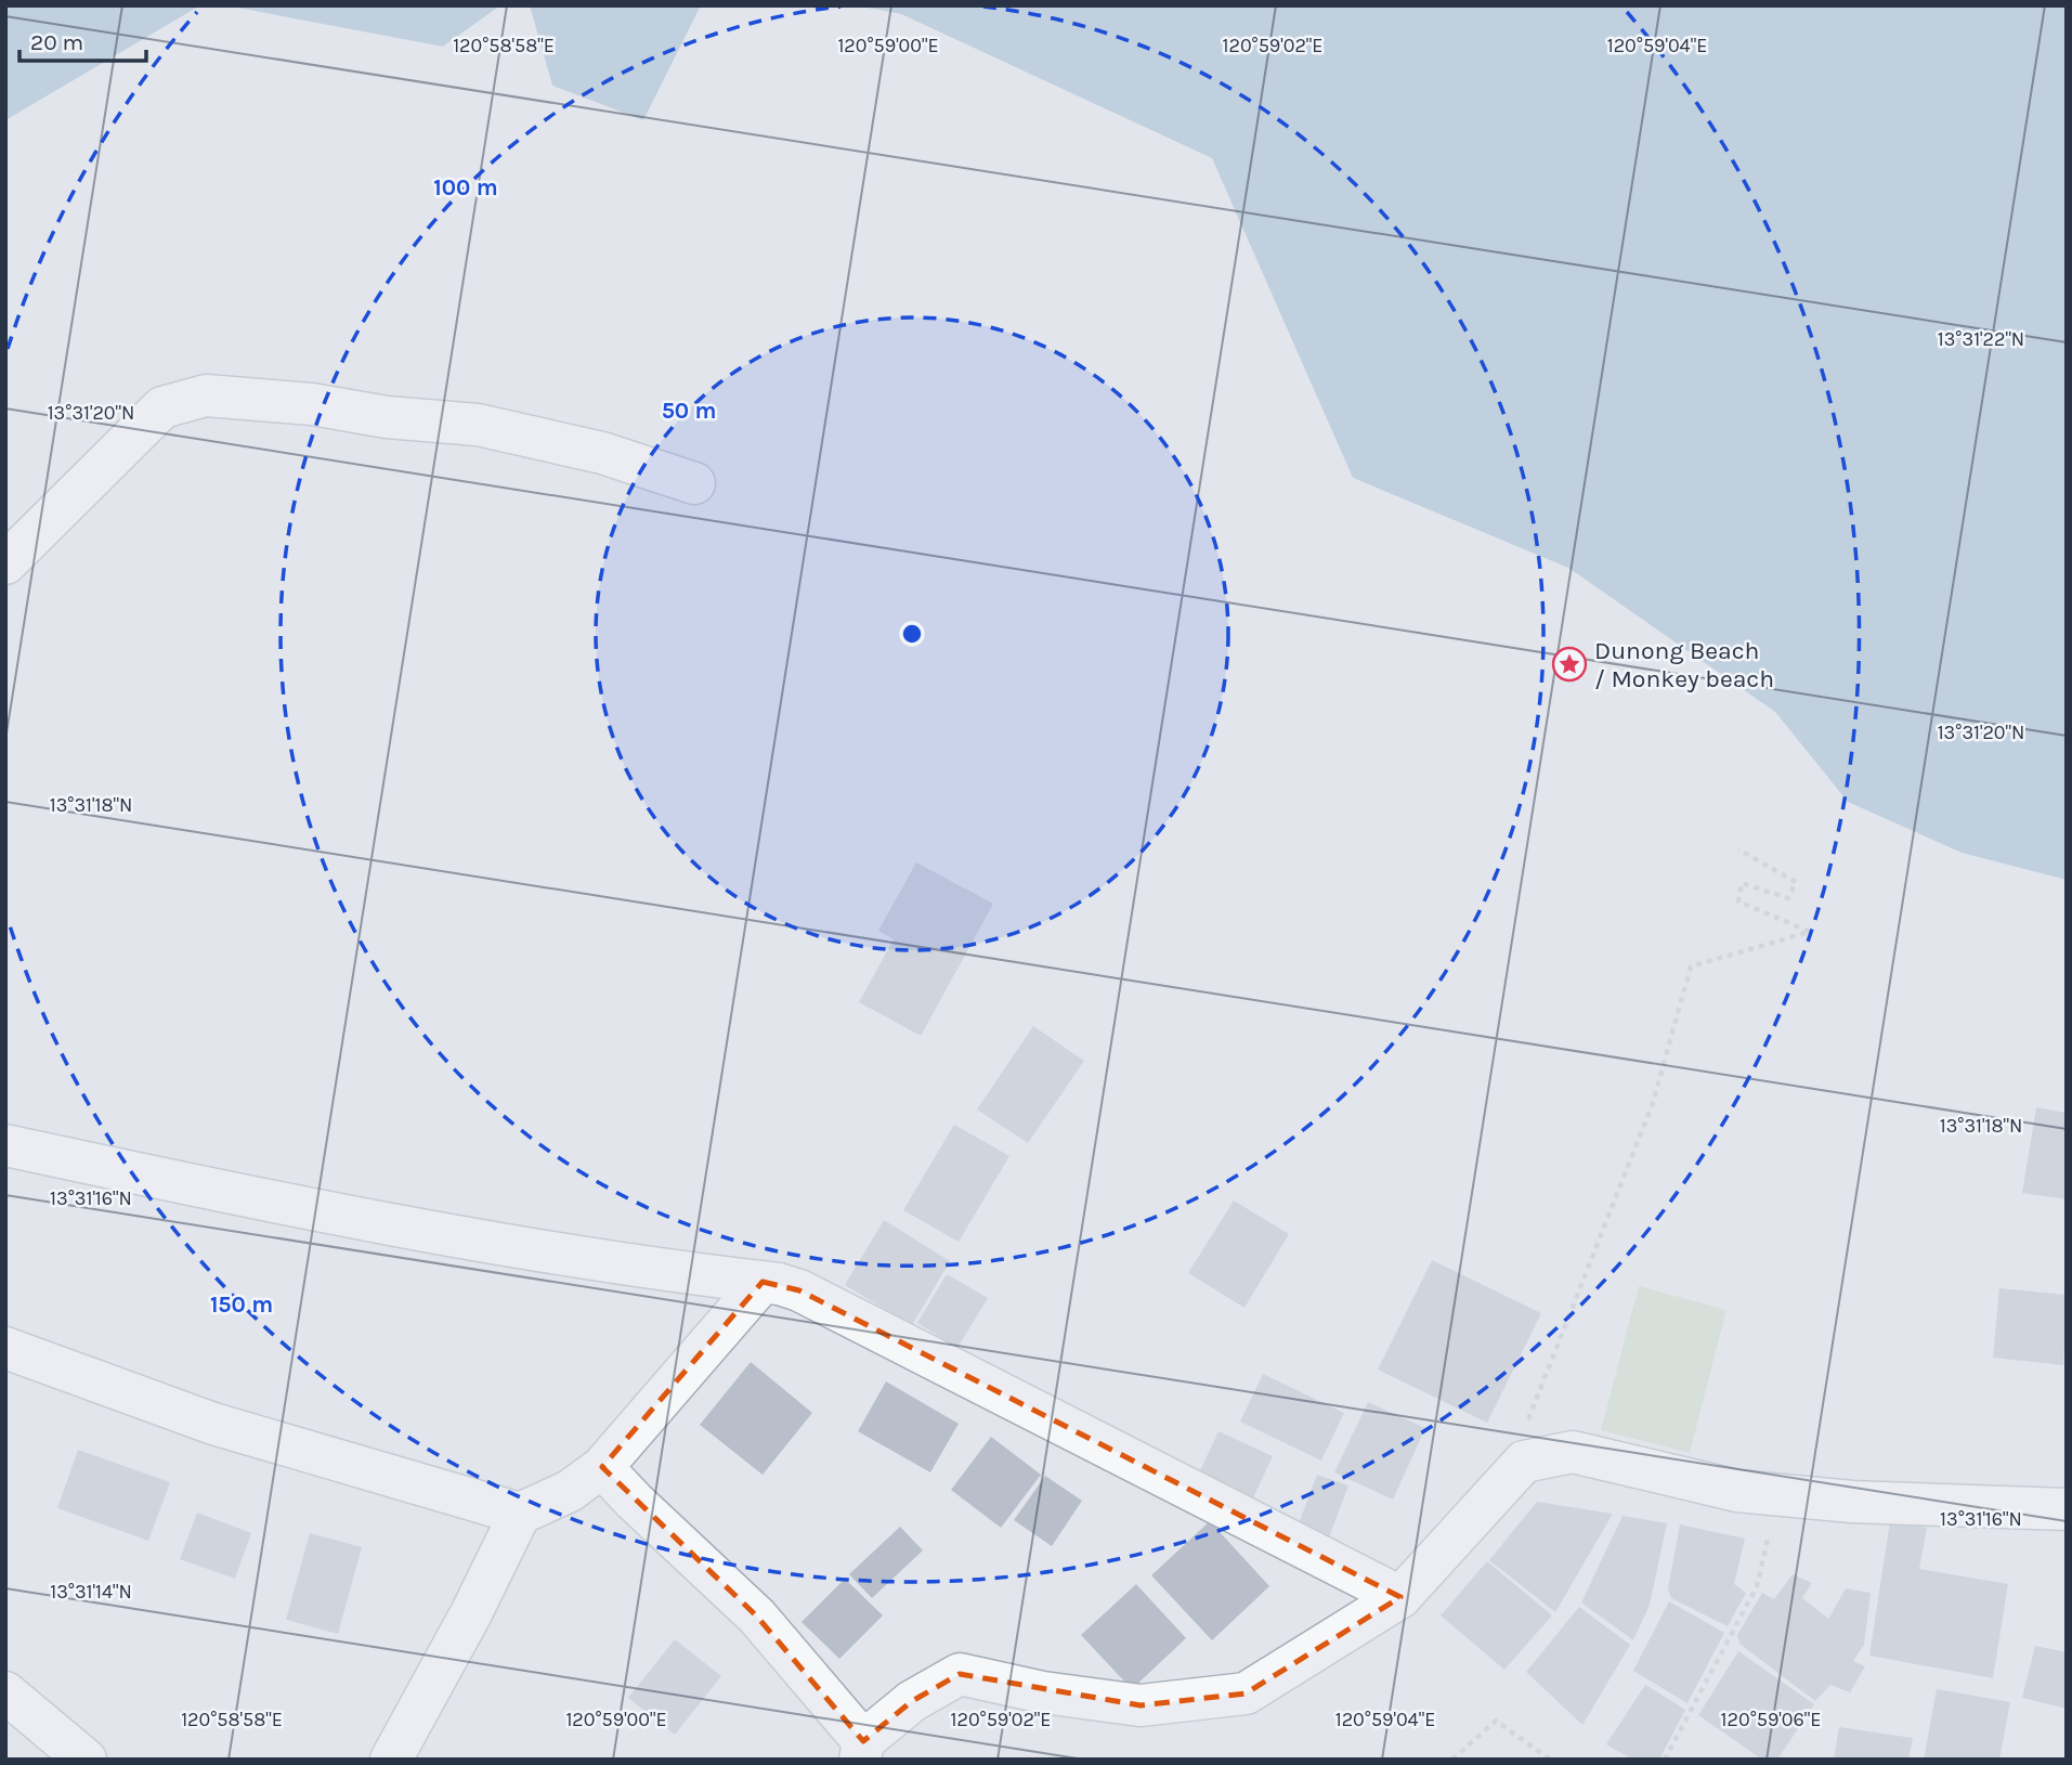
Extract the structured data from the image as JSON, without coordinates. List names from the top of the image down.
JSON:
{
  "places": {
    "place": ["Dunong Beach / Monkey beach"]
  },
  "scale_bar": "20 m",
  "coordinates": [
    "120°58'58\"E",
    "120°59'00\"E",
    "120°59'04\"E",
    "120°59'02\"E",
    "13°31'22\"N",
    "13°31'20\"N",
    "13°31'18\"N",
    "13°31'16\"N",
    "13°31'14\"N",
    "120°59'06\"E"
  ],
  "rings": ["100 m", "50 m", "150 m"]
}
